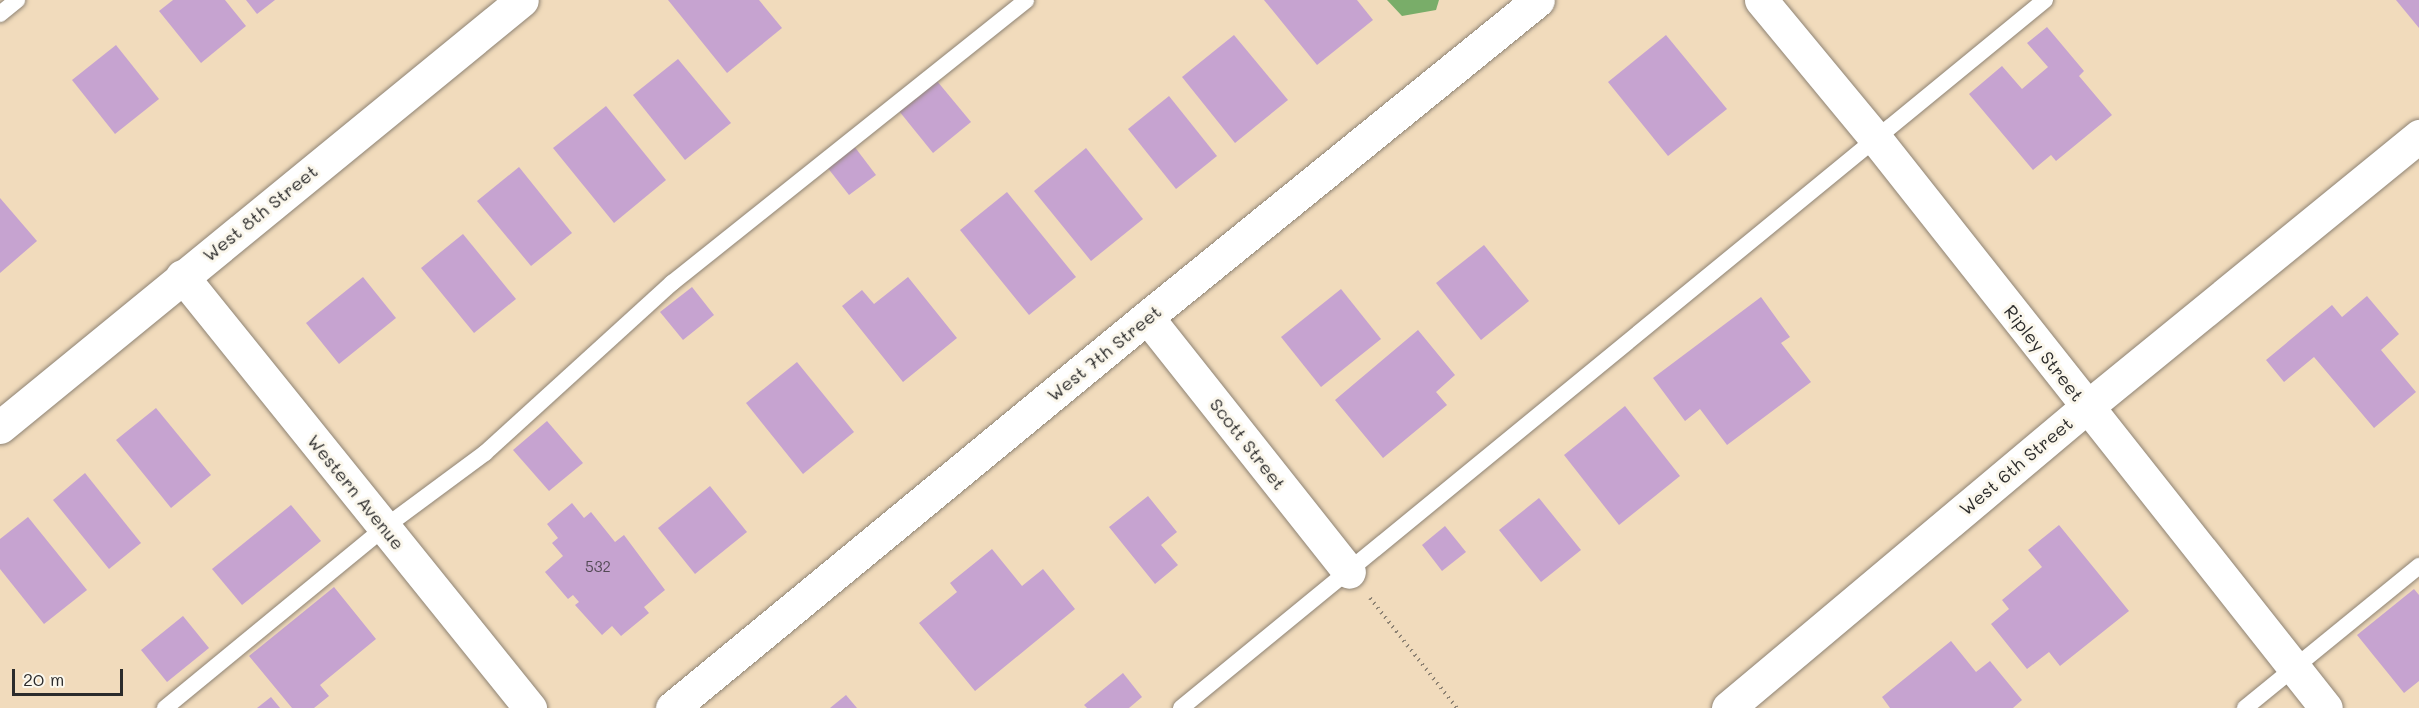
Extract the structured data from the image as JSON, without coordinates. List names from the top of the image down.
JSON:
{
  "streets": {
    "street": [
      "West 8th Street",
      "West 7th Street",
      "Ripley Street",
      "Scott Street",
      "West 6th Street",
      "Western Avenue"
    ]
  },
  "crossings": [
    ["West 8th Street", "Western Avenue"],
    ["West 7th Street", "Scott Street"],
    ["Ripley Street", "West 6th Street"]
  ],
  "house_numbers": ["532"],
  "scale_bar": "20 m"
}
